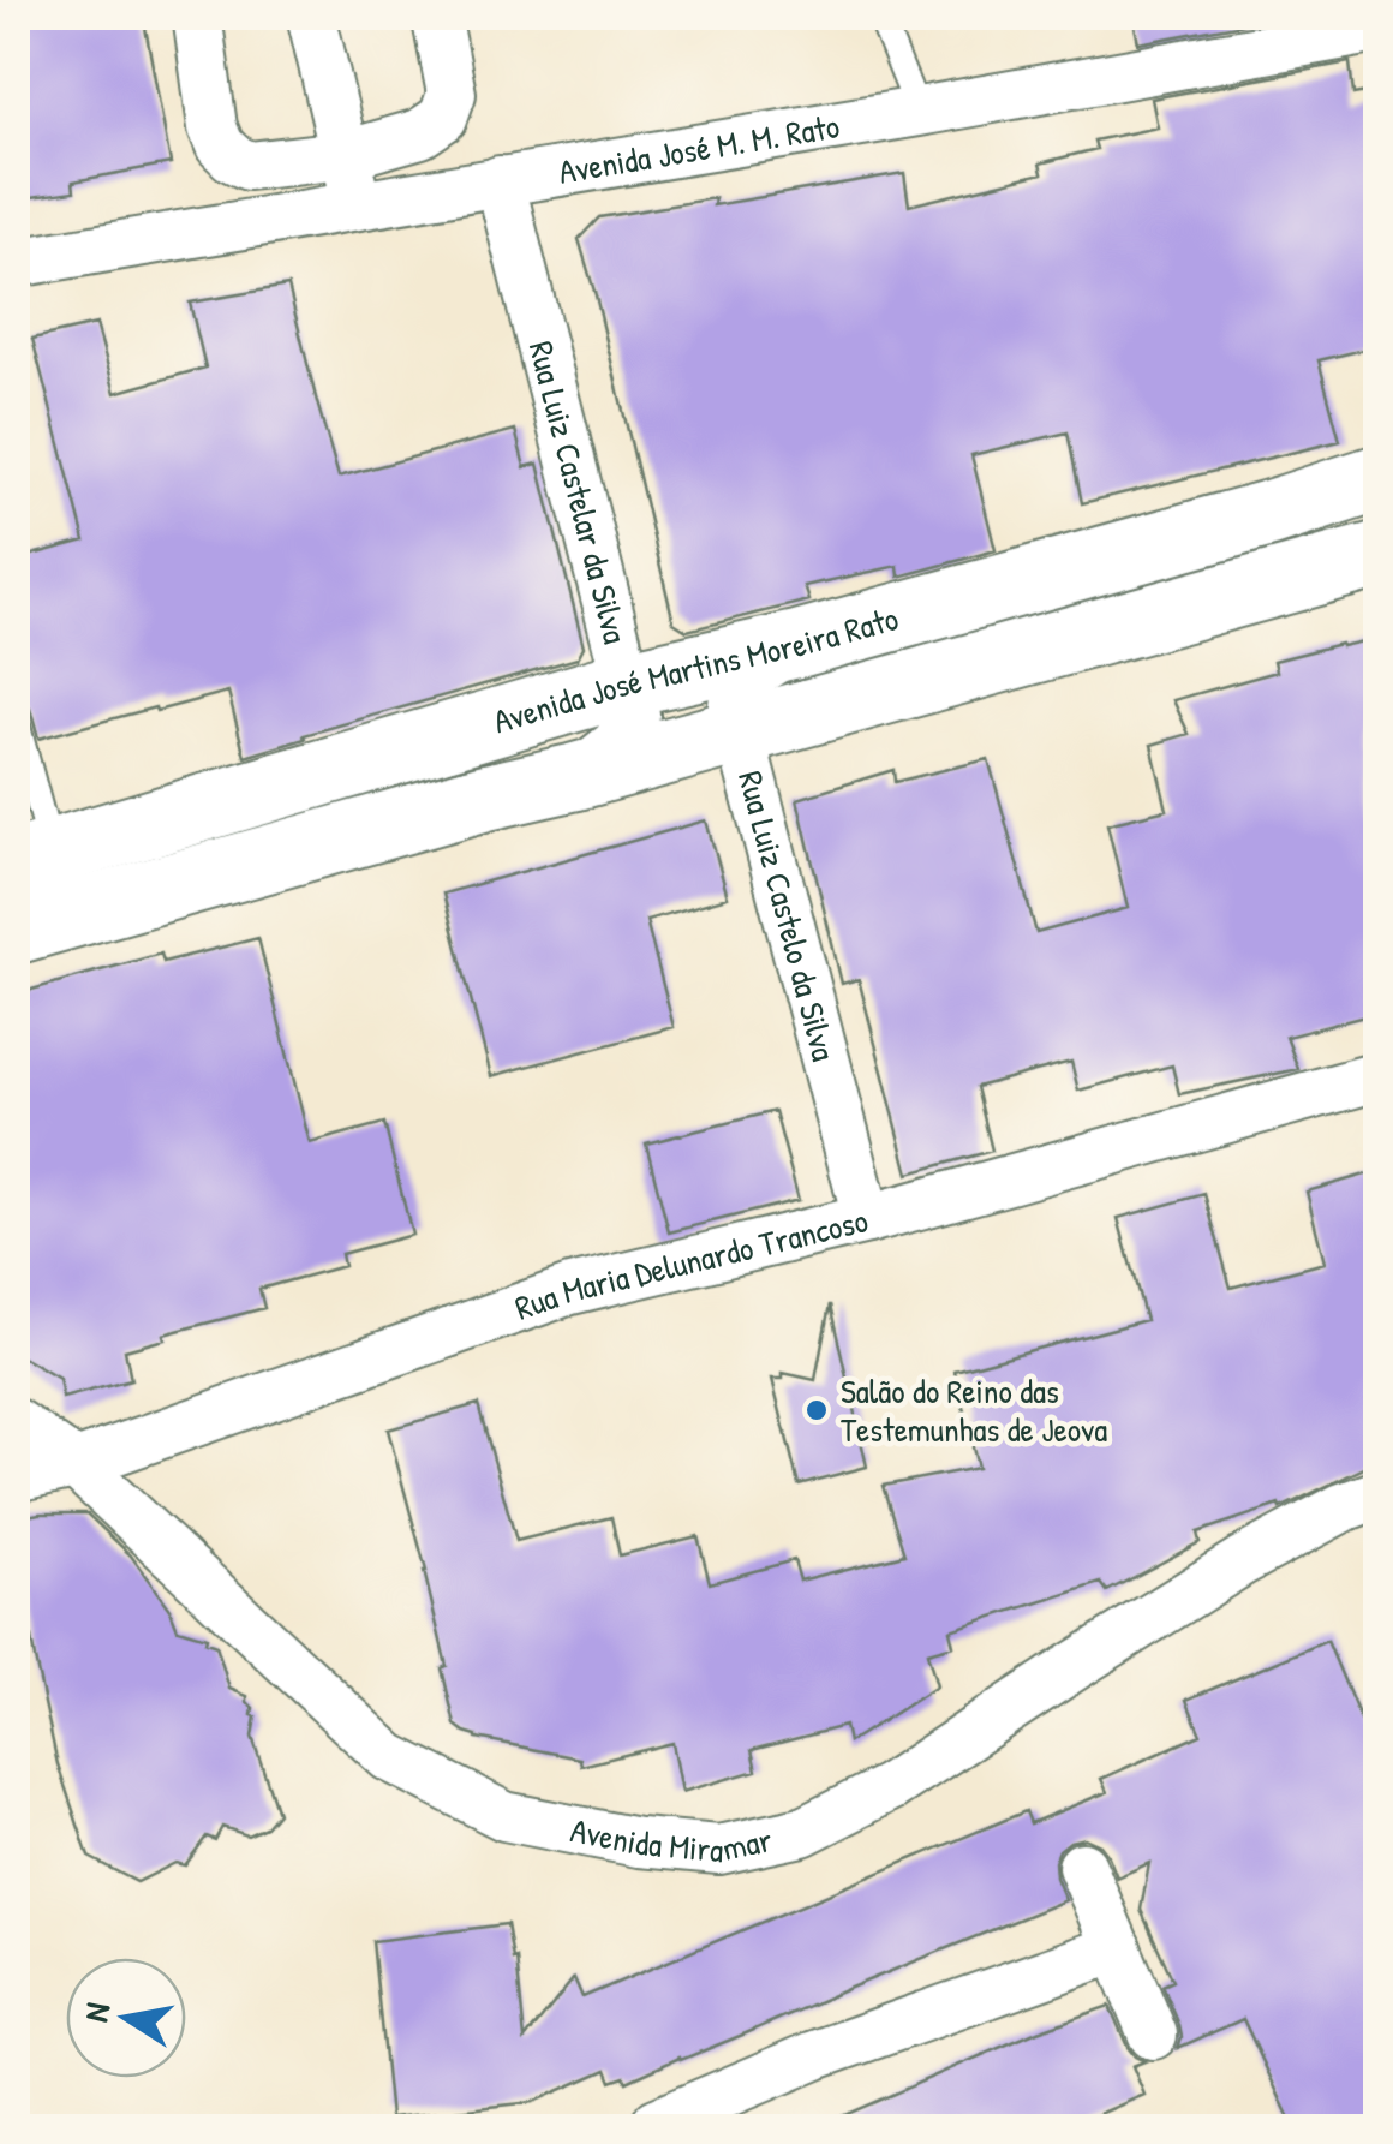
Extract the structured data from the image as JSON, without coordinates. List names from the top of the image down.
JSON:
{
  "streets": {
    "street": [
      "Avenida José M. M. Rato",
      "Rua Luiz Castelar da Silva",
      "Avenida José Martins Moreira Rato",
      "Rua Luiz Castelo da Silva",
      "Rua Maria Delunardo Trancoso",
      "Avenida Miramar"
    ]
  },
  "crossings": [
    ["Avenida José M. M. Rato", "Rua Luiz Castelar da Silva"],
    ["Rua Luiz Castelar da Silva", "Avenida José Martins Moreira Rato"],
    ["Avenida José Martins Moreira Rato", "Rua Luiz Castelo da Silva"],
    ["Rua Luiz Castelo da Silva", "Rua Maria Delunardo Trancoso"],
    ["Rua Maria Delunardo Trancoso", "Avenida Miramar"]
  ],
  "places": ["Salão do Reino das Testemunhas de Jeova"],
  "north": "left"
}
